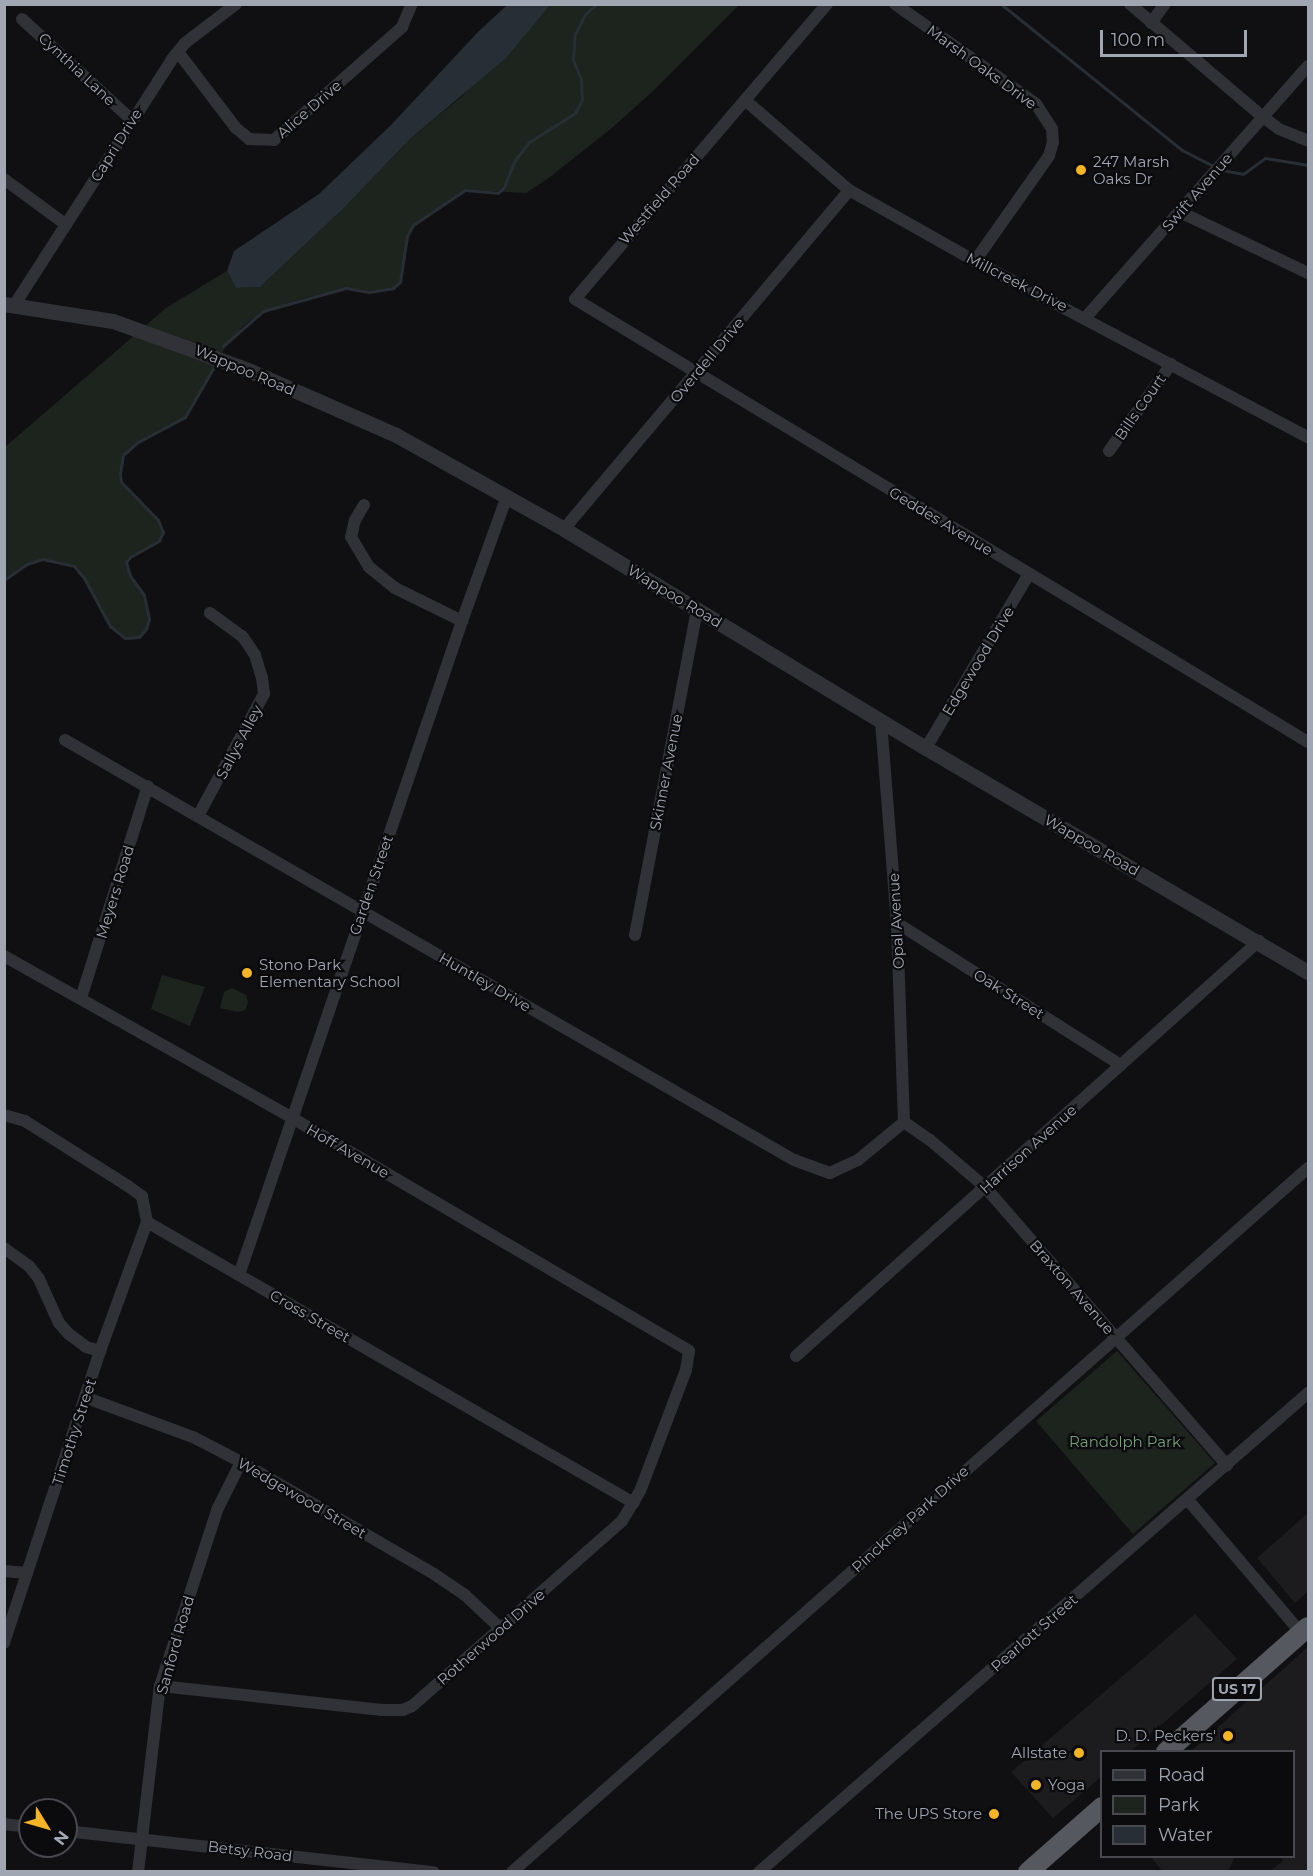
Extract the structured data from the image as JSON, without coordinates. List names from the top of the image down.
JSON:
{
  "streets": {
    "highway": ["US 17"],
    "street": [
      "Marsh Oaks Drive",
      "Cynthia Lane",
      "Alice Drive",
      "Capri Drive",
      "Swift Avenue",
      "Westfield Road",
      "Millcreek Drive",
      "Overdell Drive",
      "Wappoo Road",
      "Bills Court",
      "Geddes Avenue",
      "Edgewood Drive",
      "Sallys Alley",
      "Skinner Avenue",
      "Garden Street",
      "Meyers Road",
      "Opal Avenue",
      "Huntley Drive",
      "Oak Street",
      "Harrison Avenue",
      "Hoff Avenue",
      "Braxton Avenue",
      "Cross Street",
      "Timothy Street",
      "Wedgewood Street",
      "Pinckney Park Drive",
      "Pearlott Street",
      "Rotherwood Drive",
      "Sanford Road",
      "Betsy Road"
    ]
  },
  "crossings": [
    ["Marsh Oaks Drive", "Millcreek Drive"],
    ["Cynthia Lane", "Capri Drive"],
    ["Alice Drive", "Capri Drive"],
    ["Capri Drive", "Wappoo Road"],
    ["Swift Avenue", "Millcreek Drive"],
    ["Westfield Road", "Millcreek Drive"],
    ["Westfield Road", "Geddes Avenue"],
    ["Millcreek Drive", "Overdell Drive"],
    ["Millcreek Drive", "Bills Court"],
    ["Overdell Drive", "Wappoo Road"],
    ["Overdell Drive", "Geddes Avenue"],
    ["Wappoo Road", "Edgewood Drive"],
    ["Wappoo Road", "Skinner Avenue"],
    ["Wappoo Road", "Garden Street"],
    ["Wappoo Road", "Opal Avenue"],
    ["Wappoo Road", "Harrison Avenue"],
    ["Geddes Avenue", "Edgewood Drive"],
    ["Sallys Alley", "Huntley Drive"],
    ["Garden Street", "Huntley Drive"],
    ["Garden Street", "Hoff Avenue"],
    ["Garden Street", "Cross Street"],
    ["Meyers Road", "Huntley Drive"],
    ["Meyers Road", "Hoff Avenue"],
    ["Opal Avenue", "Huntley Drive"],
    ["Opal Avenue", "Oak Street"],
    ["Opal Avenue", "Braxton Avenue"],
    ["Huntley Drive", "Braxton Avenue"],
    ["Oak Street", "Harrison Avenue"],
    ["Harrison Avenue", "Braxton Avenue"],
    ["Hoff Avenue", "Rotherwood Drive"],
    ["Braxton Avenue", "Pinckney Park Drive"],
    ["Braxton Avenue", "Pearlott Street"],
    ["Cross Street", "Timothy Street"],
    ["Cross Street", "Rotherwood Drive"],
    ["Timothy Street", "Wedgewood Street"],
    ["Wedgewood Street", "Rotherwood Drive"],
    ["Wedgewood Street", "Sanford Road"],
    ["Rotherwood Drive", "Sanford Road"],
    ["Sanford Road", "Betsy Road"]
  ],
  "parks": ["Randolph Park"],
  "places": [
    "247 Marsh Oaks Dr",
    "Stono Park Elementary School",
    "D. D. Peckers'",
    "Allstate",
    "Yoga",
    "The UPS Store"
  ],
  "legend": ["Road", "Park", "Water"],
  "scale_bar": "100 m",
  "north": "bottom right"
}
